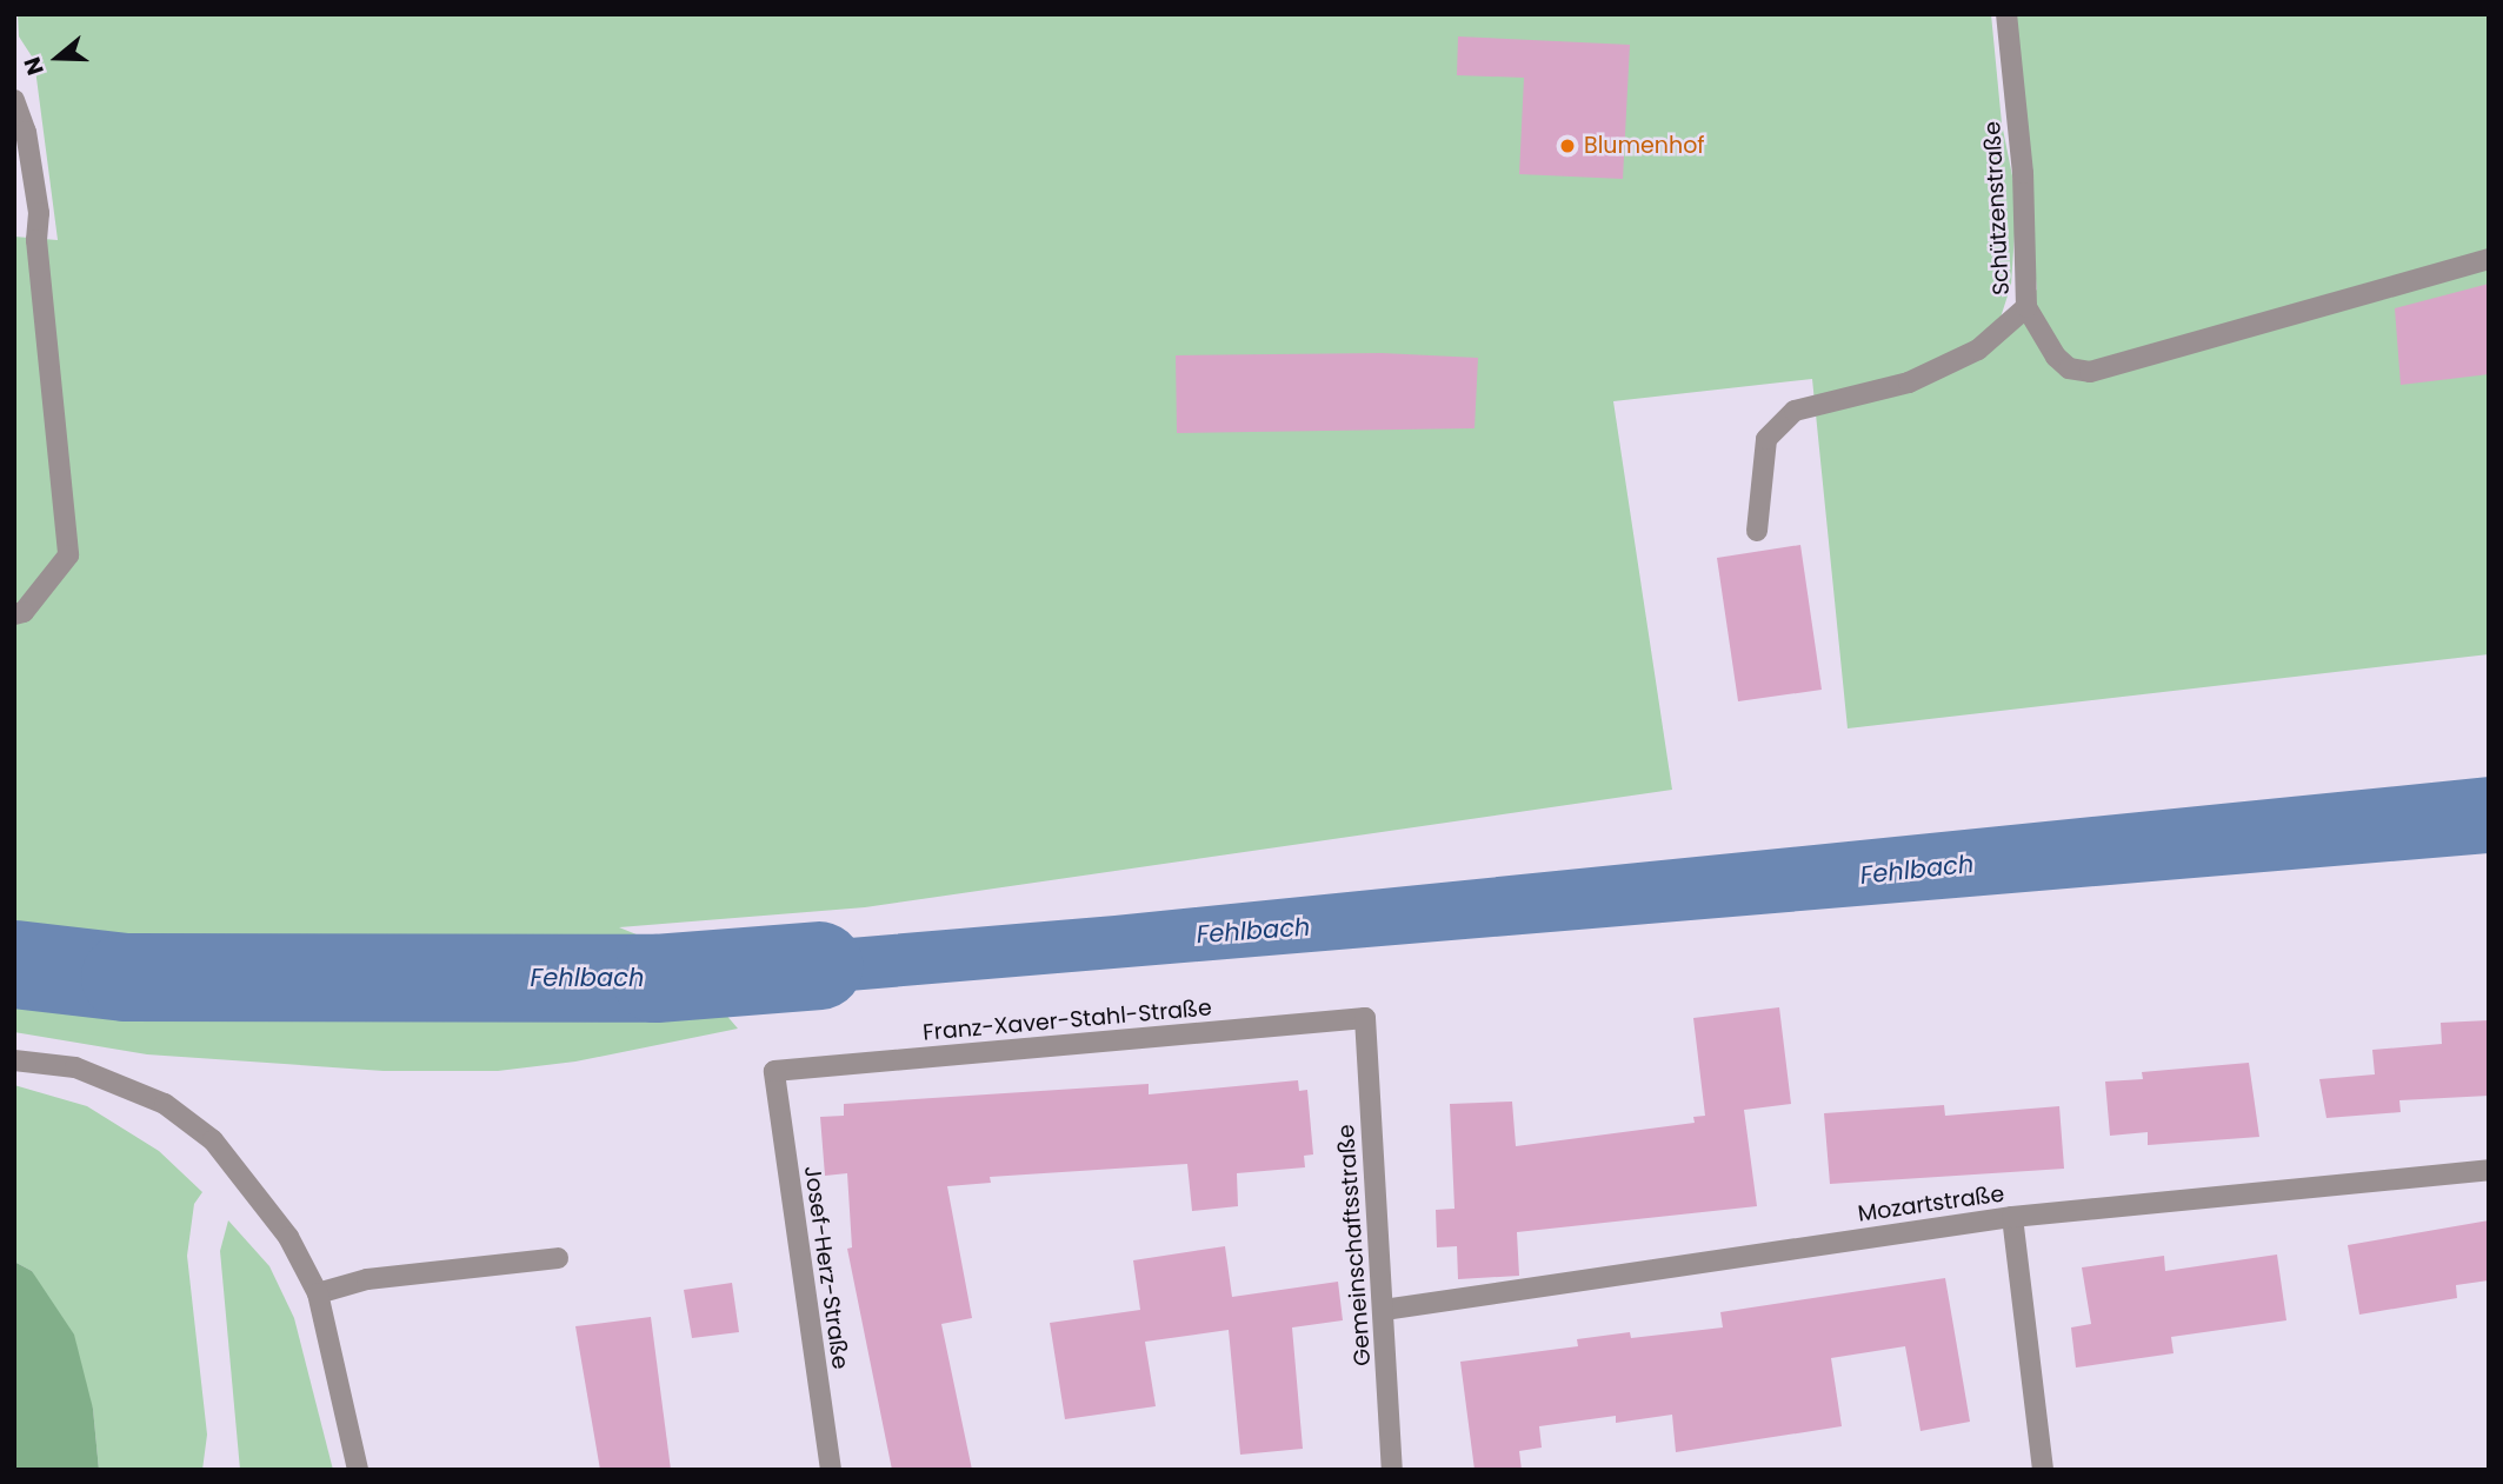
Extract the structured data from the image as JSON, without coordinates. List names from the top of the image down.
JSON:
{
  "streets": {
    "street": [
      "Schützenstraße",
      "Franz-Xaver-Stahl-Straße",
      "Mozartstraße",
      "Gemeinschaftsstraße",
      "Josef-Herz-Straße"
    ]
  },
  "crossings": [
    ["Franz-Xaver-Stahl-Straße", "Gemeinschaftsstraße"],
    ["Franz-Xaver-Stahl-Straße", "Josef-Herz-Straße"],
    ["Mozartstraße", "Gemeinschaftsstraße"]
  ],
  "water": ["Fehlbach"],
  "places": ["Blumenhof"],
  "north": "left"
}
